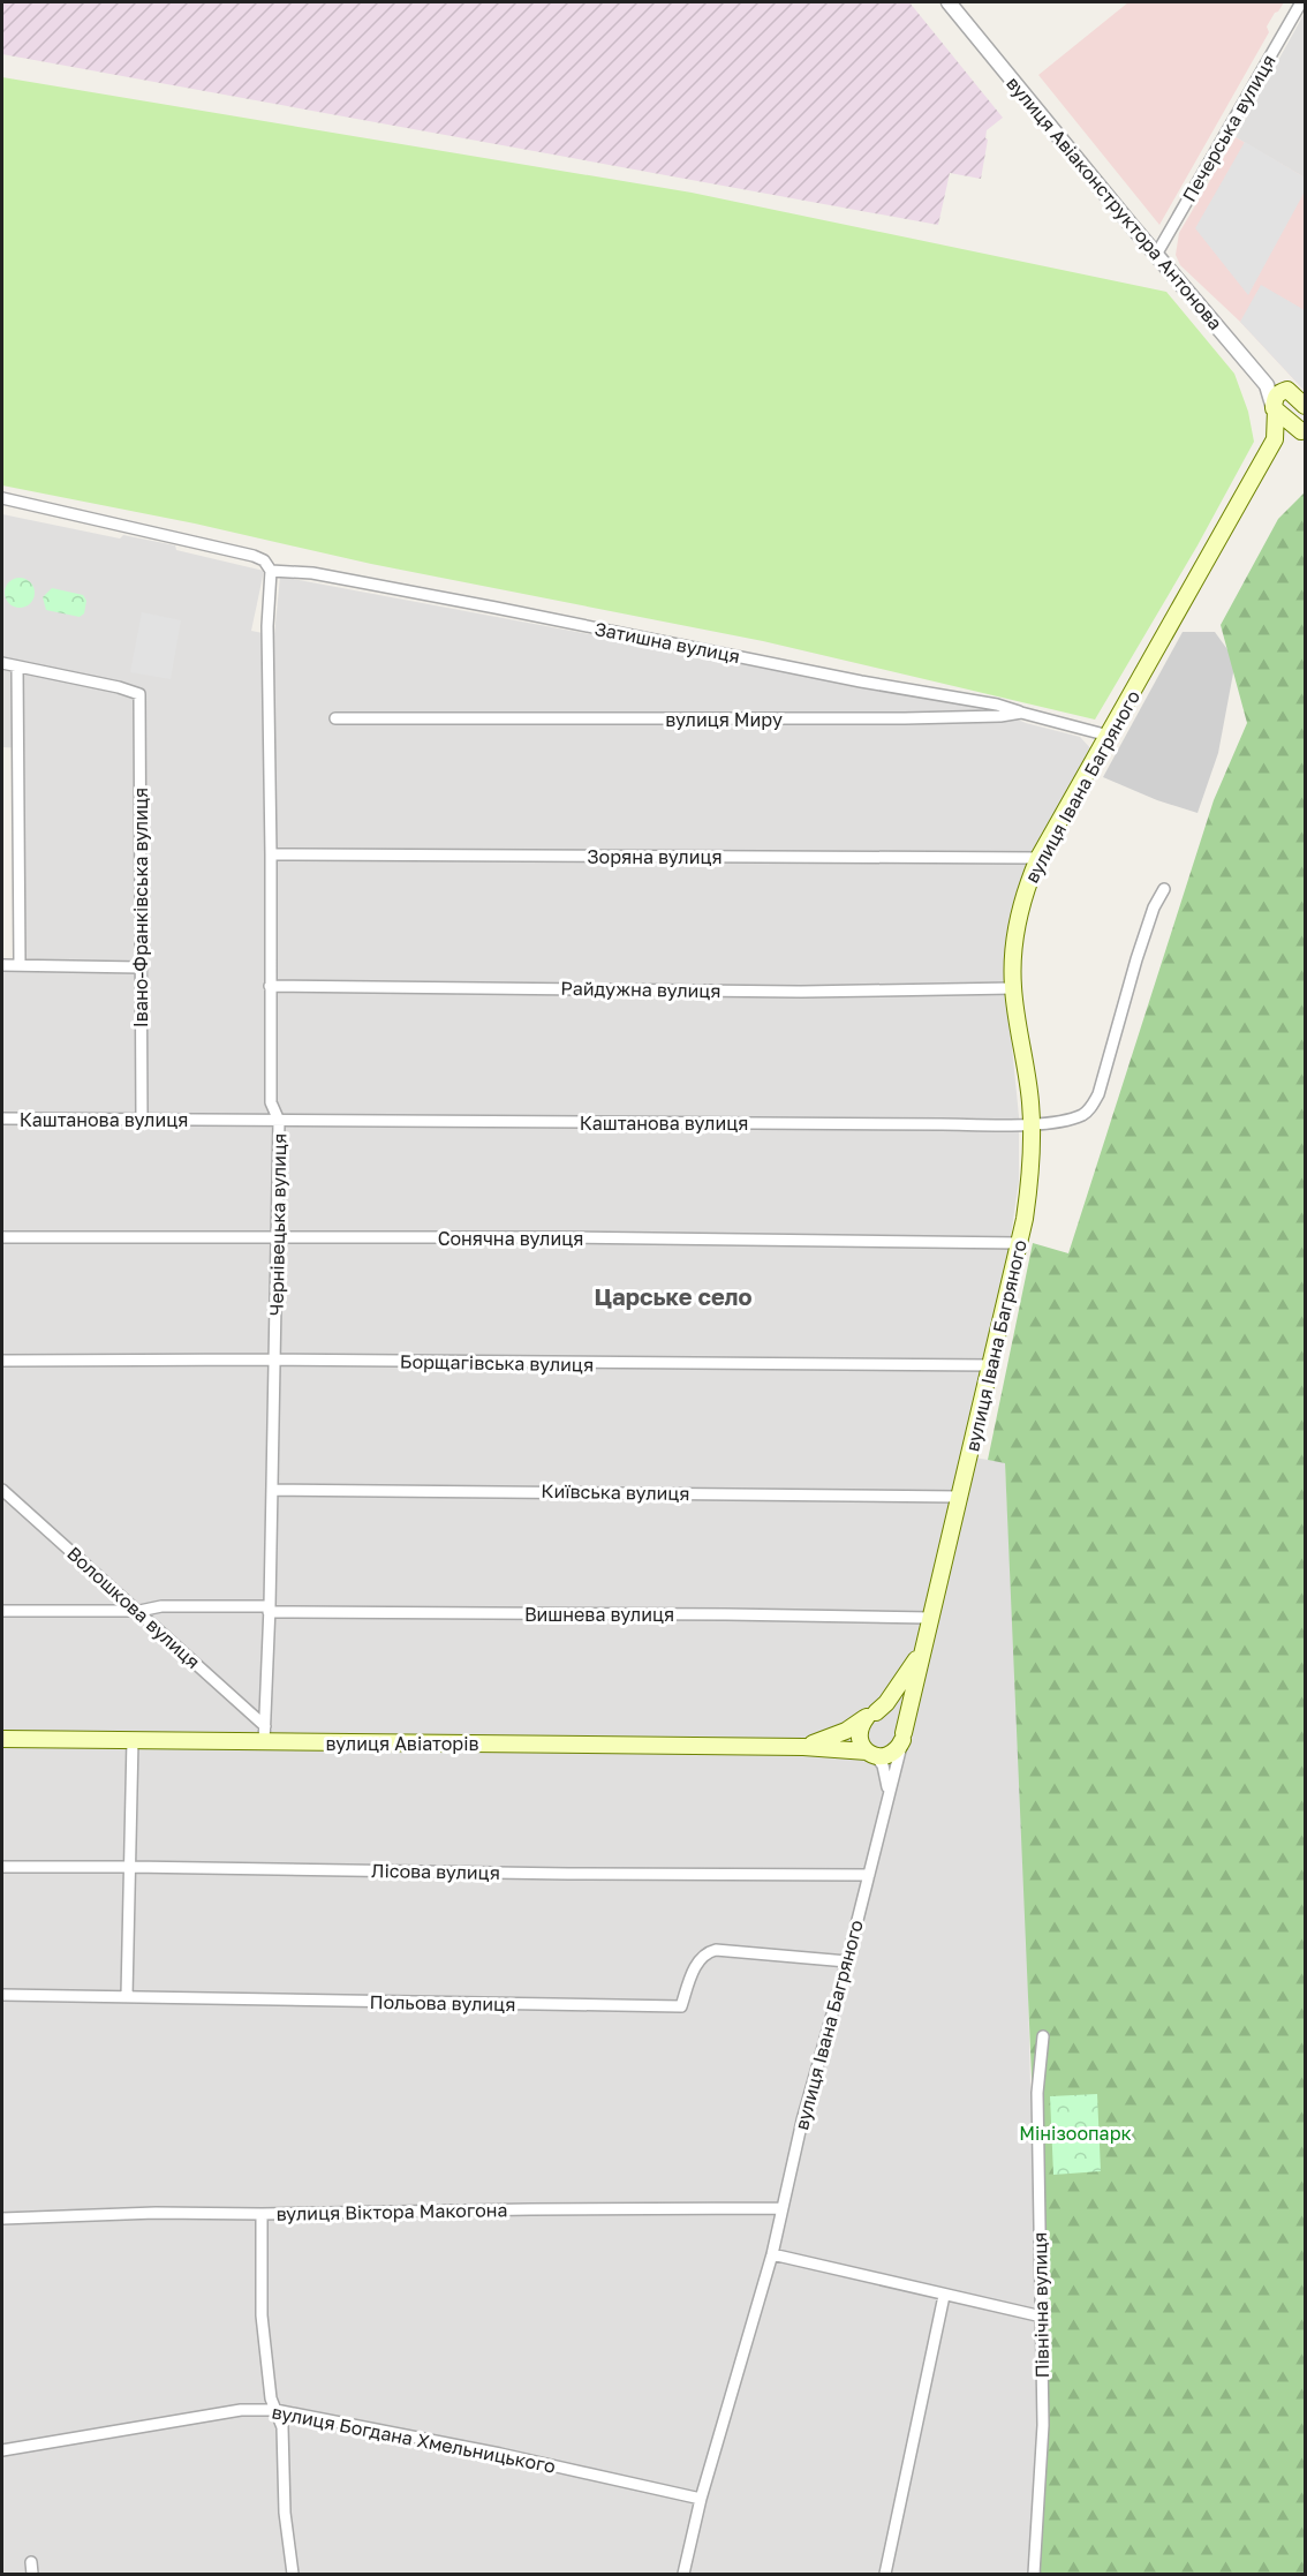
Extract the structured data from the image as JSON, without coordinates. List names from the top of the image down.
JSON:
{
  "streets": {
    "main road": ["вулиця Івана Багряного", "вулиця Авіаторів"],
    "street": [
      "Печерська вулиця",
      "вулиця Авіаконструктора Антонова",
      "Затишна вулиця",
      "вулиця Миру",
      "Зоряна вулиця",
      "Івано-Франківська вулиця",
      "Райдужна вулиця",
      "Каштанова вулиця",
      "Чернівецька вулиця",
      "Сонячна вулиця",
      "Борщагівська вулиця",
      "Київська вулиця",
      "Волошкова вулиця",
      "Вишнева вулиця",
      "Лісова вулиця",
      "Польова вулиця",
      "вулиця Віктора Макогона",
      "Північна вулиця",
      "вулиця Богдана Хмельницького"
    ]
  },
  "crossings": [
    ["Печерська вулиця", "вулиця Авіаконструктора Антонова"],
    ["вулиця Авіаконструктора Антонова", "вулиця Івана Багряного"],
    ["Затишна вулиця", "вулиця Миру"],
    ["Затишна вулиця", "Чернівецька вулиця"],
    ["вулиця Миру", "вулиця Івана Багряного"],
    ["вулиця Івана Багряного", "Зоряна вулиця"],
    ["вулиця Івана Багряного", "Райдужна вулиця"],
    ["вулиця Івана Багряного", "Каштанова вулиця"],
    ["вулиця Івана Багряного", "Сонячна вулиця"],
    ["вулиця Івана Багряного", "Борщагівська вулиця"],
    ["вулиця Івана Багряного", "Київська вулиця"],
    ["вулиця Івана Багряного", "Вишнева вулиця"],
    ["вулиця Івана Багряного", "вулиця Авіаторів"],
    ["вулиця Івана Багряного", "Лісова вулиця"],
    ["вулиця Івана Багряного", "Польова вулиця"],
    ["вулиця Івана Багряного", "вулиця Віктора Макогона"],
    ["вулиця Івана Багряного", "вулиця Богдана Хмельницького"],
    ["Зоряна вулиця", "Чернівецька вулиця"],
    ["Івано-Франківська вулиця", "Каштанова вулиця"],
    ["Райдужна вулиця", "Чернівецька вулиця"],
    ["Каштанова вулиця", "Чернівецька вулиця"],
    ["Чернівецька вулиця", "Сонячна вулиця"],
    ["Чернівецька вулиця", "Борщагівська вулиця"],
    ["Чернівецька вулиця", "Київська вулиця"],
    ["Чернівецька вулиця", "Волошкова вулиця"],
    ["Чернівецька вулиця", "Вишнева вулиця"],
    ["Чернівецька вулиця", "вулиця Авіаторів"],
    ["Волошкова вулиця", "Вишнева вулиця"]
  ],
  "districts": ["Царське село"],
  "parks": ["Мінізоопарк"]
}
